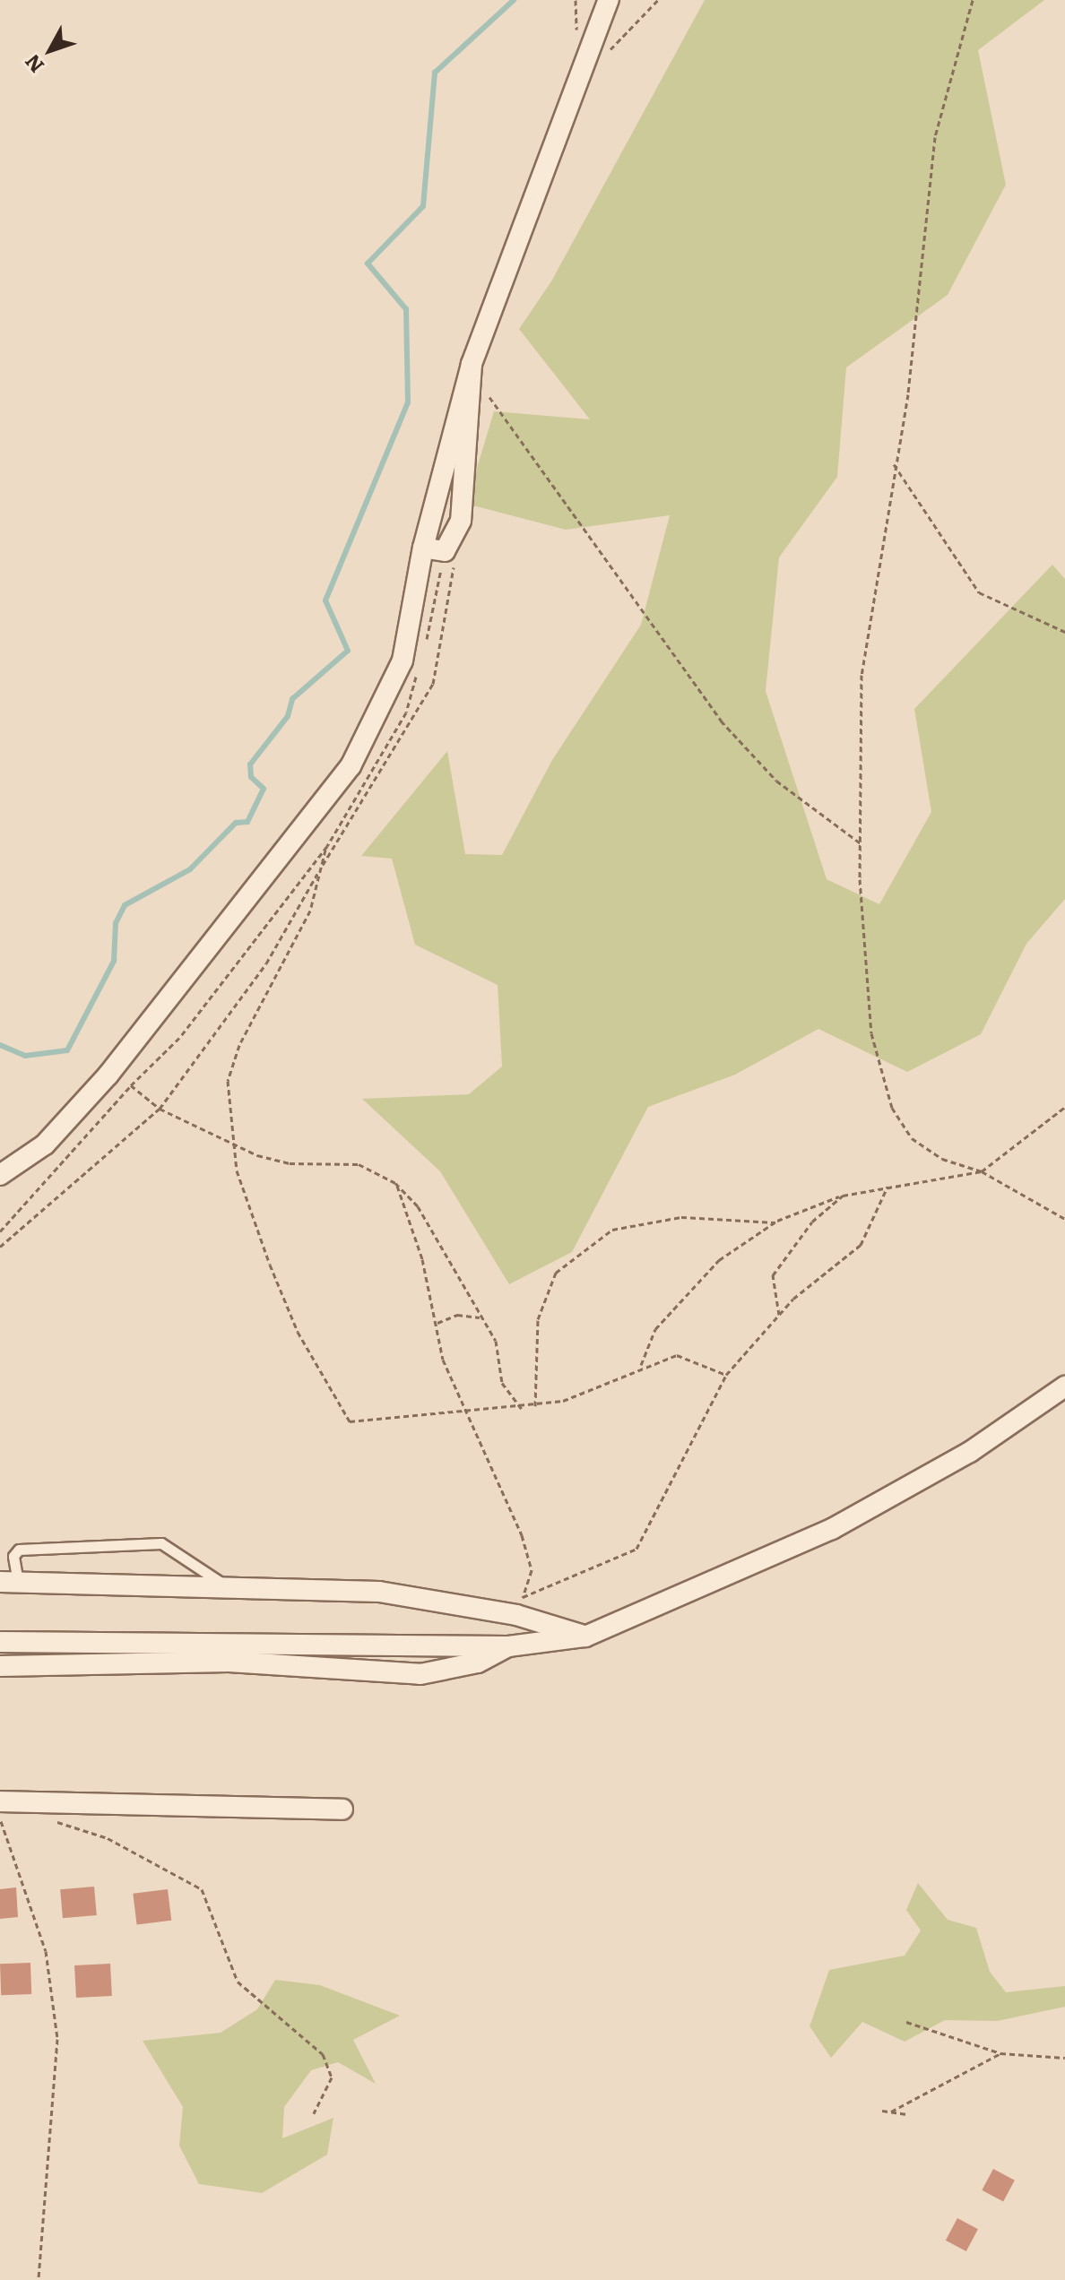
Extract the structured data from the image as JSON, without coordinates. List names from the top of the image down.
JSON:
{
  "north": "bottom left"
}
